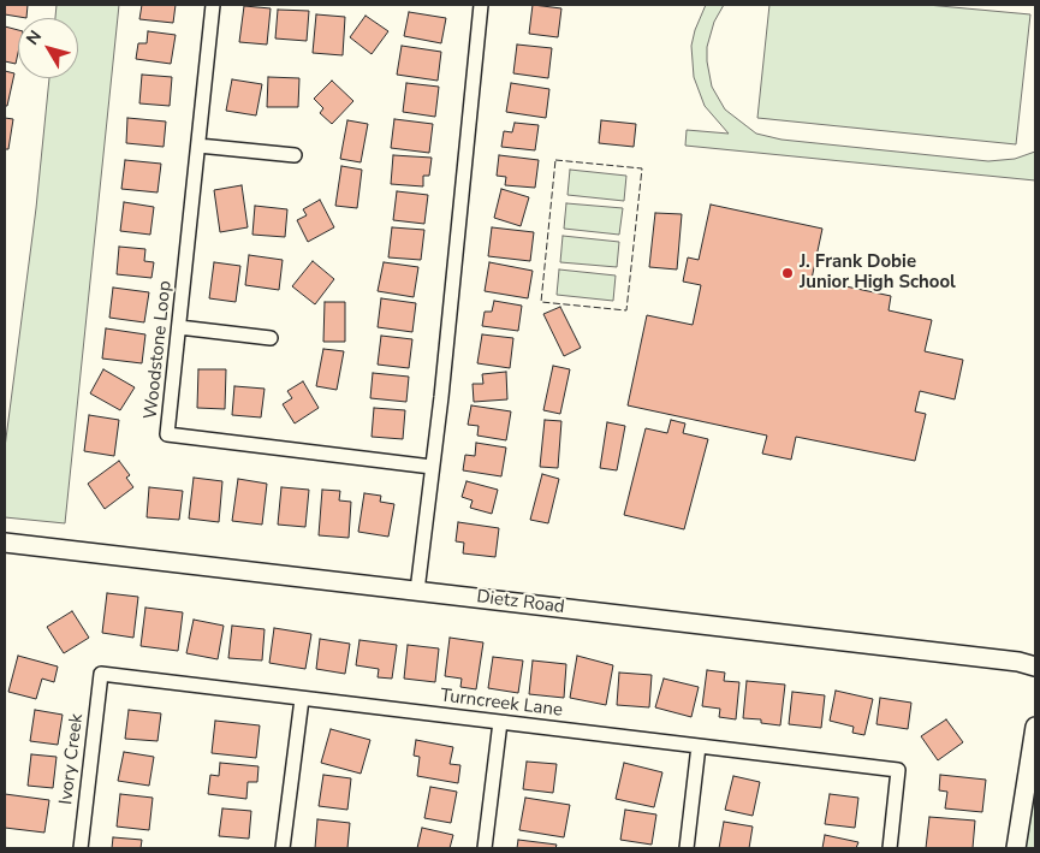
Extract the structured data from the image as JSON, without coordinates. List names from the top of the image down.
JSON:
{
  "streets": {
    "street": [
      "Woodstone Loop",
      "Dietz Road",
      "Turncreek Lane",
      "Ivory Creek"
    ]
  },
  "crossings": [
    ["Turncreek Lane", "Ivory Creek"]
  ],
  "places": ["J. Frank Dobie Junior High School"],
  "north": "top left"
}
